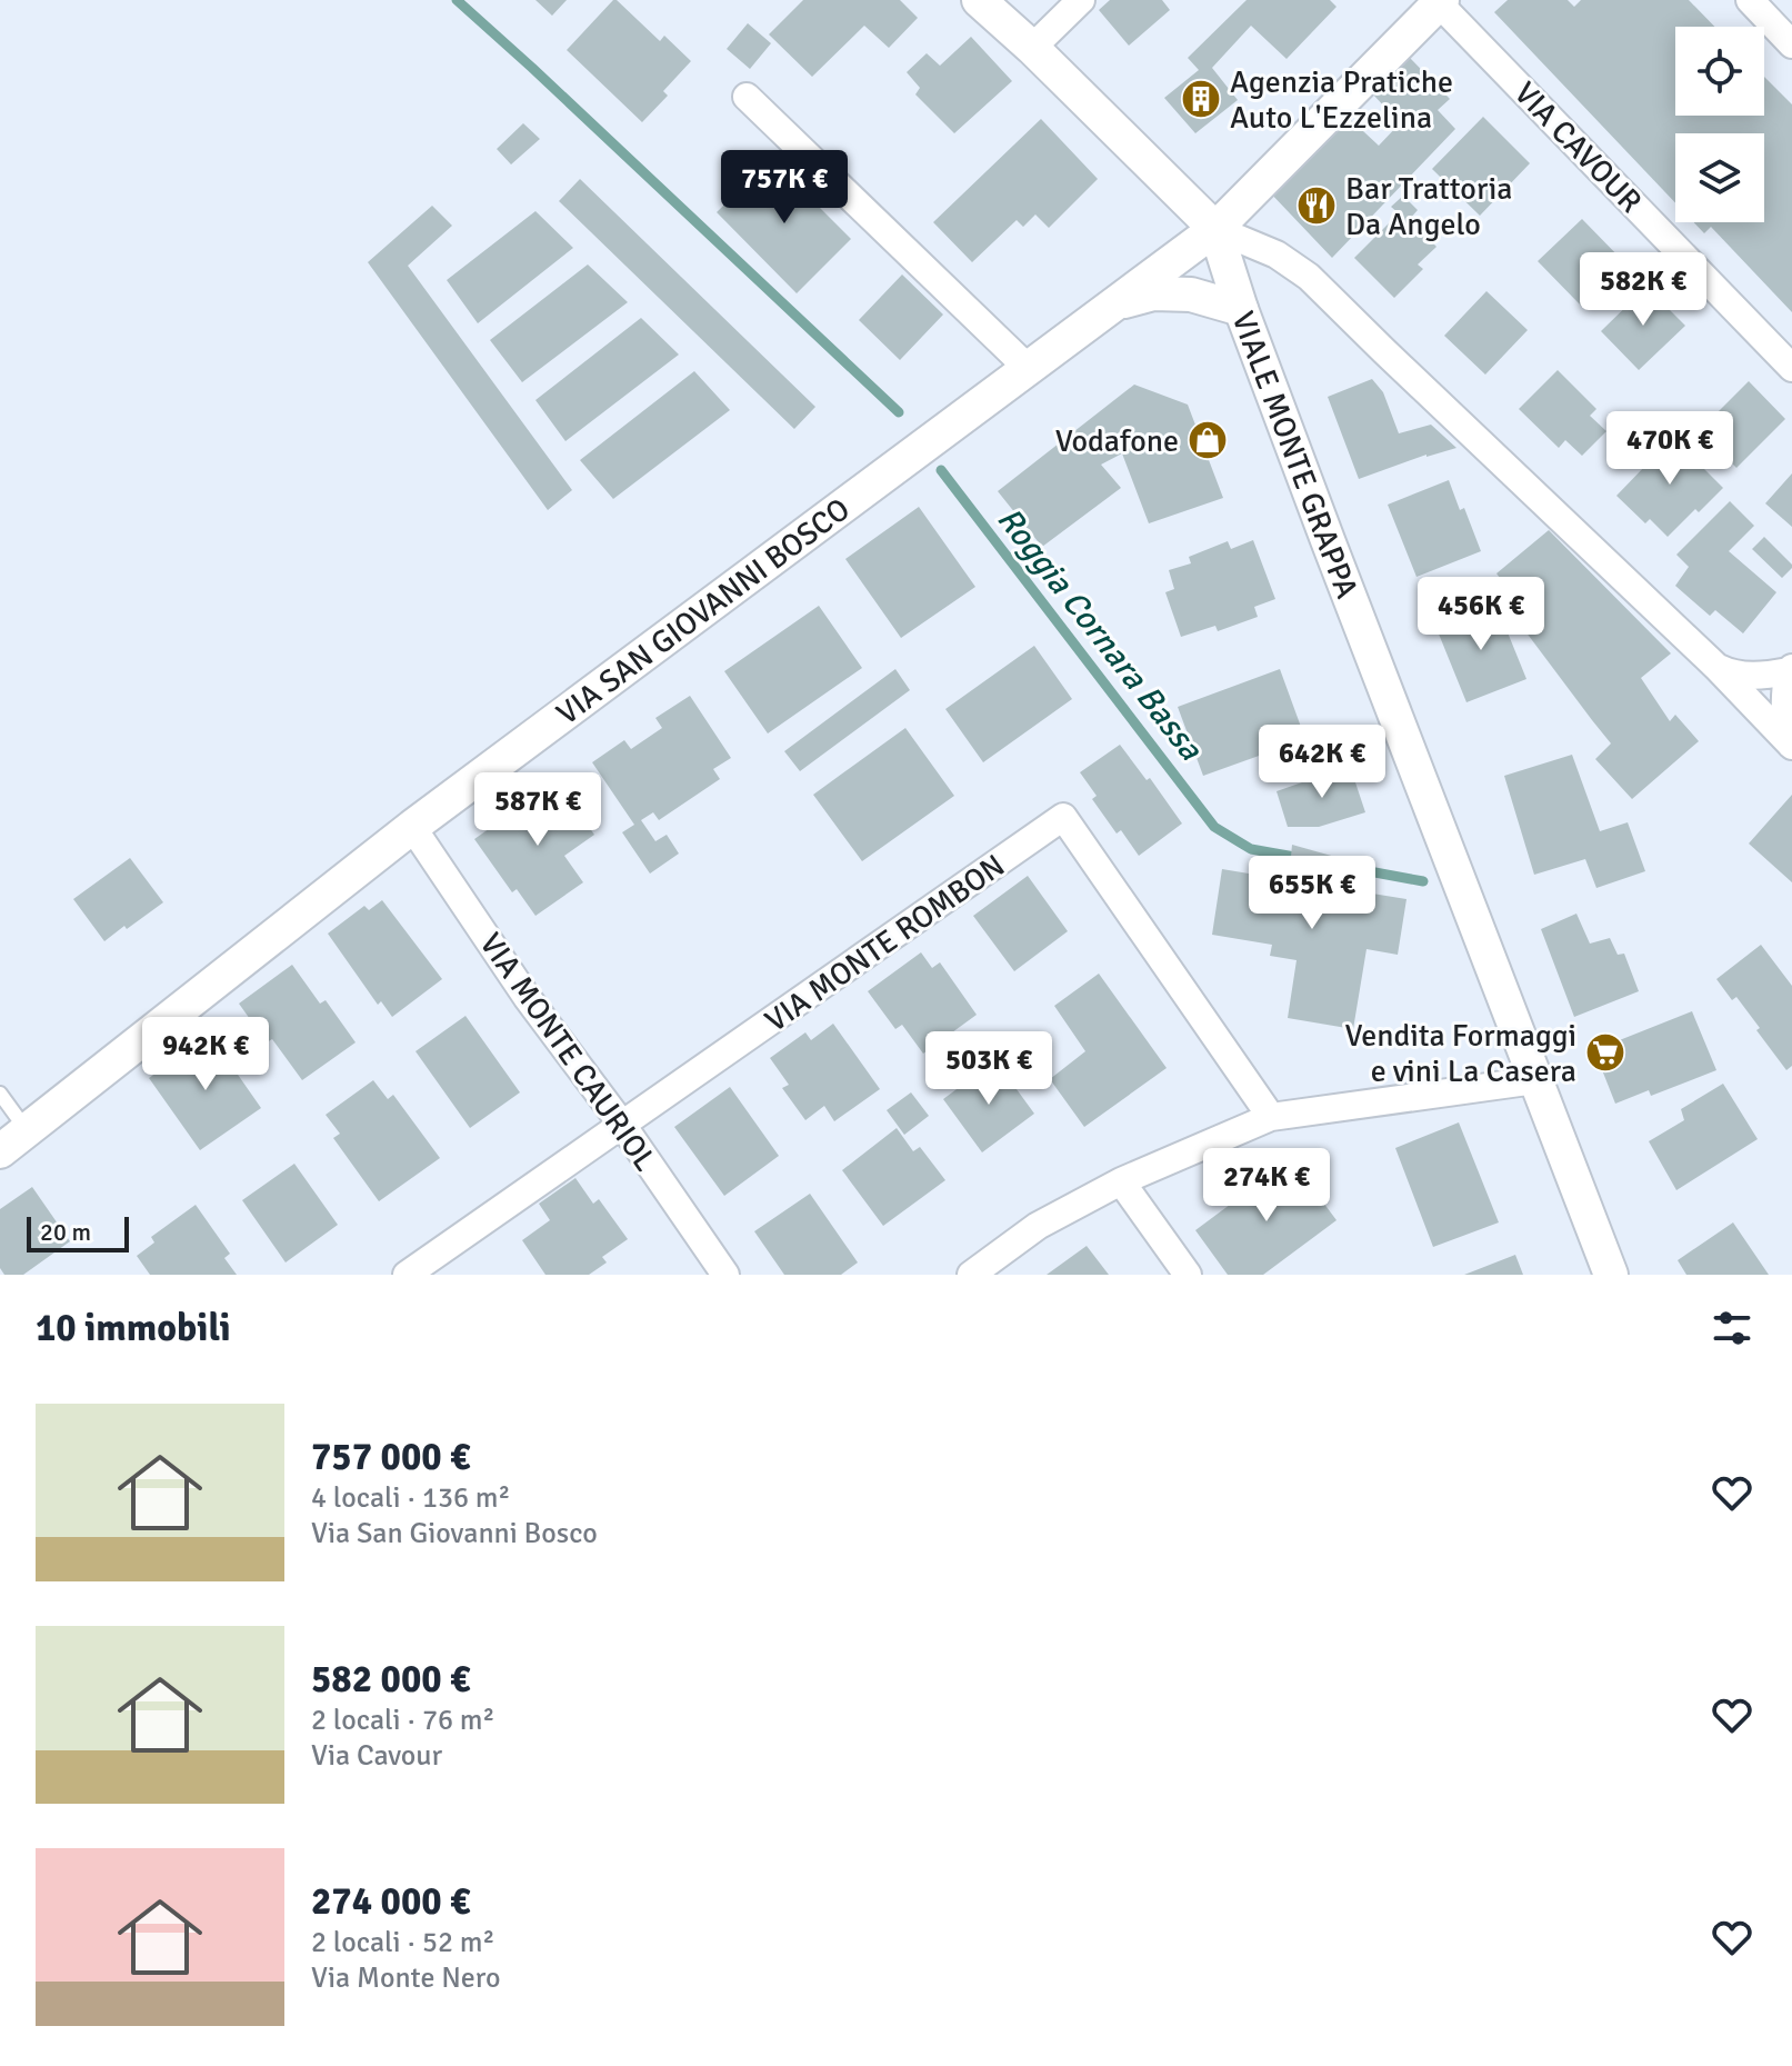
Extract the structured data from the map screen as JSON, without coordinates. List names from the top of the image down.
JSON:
{
  "streets": {
    "street": [
      "VIA CAVOUR",
      "VIALE MONTE GRAPPA",
      "VIA SAN GIOVANNI BOSCO",
      "VIA MONTE ROMBON",
      "VIA MONTE CAURIOL"
    ]
  },
  "crossings": [
    ["VIA CAVOUR", "VIA SAN GIOVANNI BOSCO"],
    ["VIALE MONTE GRAPPA", "VIA SAN GIOVANNI BOSCO"],
    ["VIA SAN GIOVANNI BOSCO", "VIA MONTE CAURIOL"],
    ["VIA MONTE ROMBON", "VIA MONTE CAURIOL"]
  ],
  "water": ["Roggia Cornara Bassa"],
  "places": {
    "building": ["Agenzia Pratiche Auto L'Ezzelina"],
    "restaurant": ["Bar Trattoria Da Angelo"],
    "shop": ["Vodafone"],
    "supermarket": ["Vendita Formaggi e vini La Casera"]
  },
  "scale_bar": "20 m",
  "page": {
    "price": [
      "757K €",
      "582K €",
      "470K €",
      "456K €",
      "642K €",
      "587K €",
      "655K €",
      "942K €",
      "503K €",
      "274K €"
    ],
    "scale": "20 m",
    "heading": "10 immobili",
    "list": [
      {
        "name": "757 000 €",
        "note": "4 locali · 136 m² · Via San Giovanni Bosco"
      },
      {
        "name": "582 000 €",
        "note": "2 locali · 76 m² · Via Cavour"
      },
      {
        "name": "274 000 €",
        "note": "2 locali · 52 m² · Via Monte Nero"
      }
    ]
  }
}
